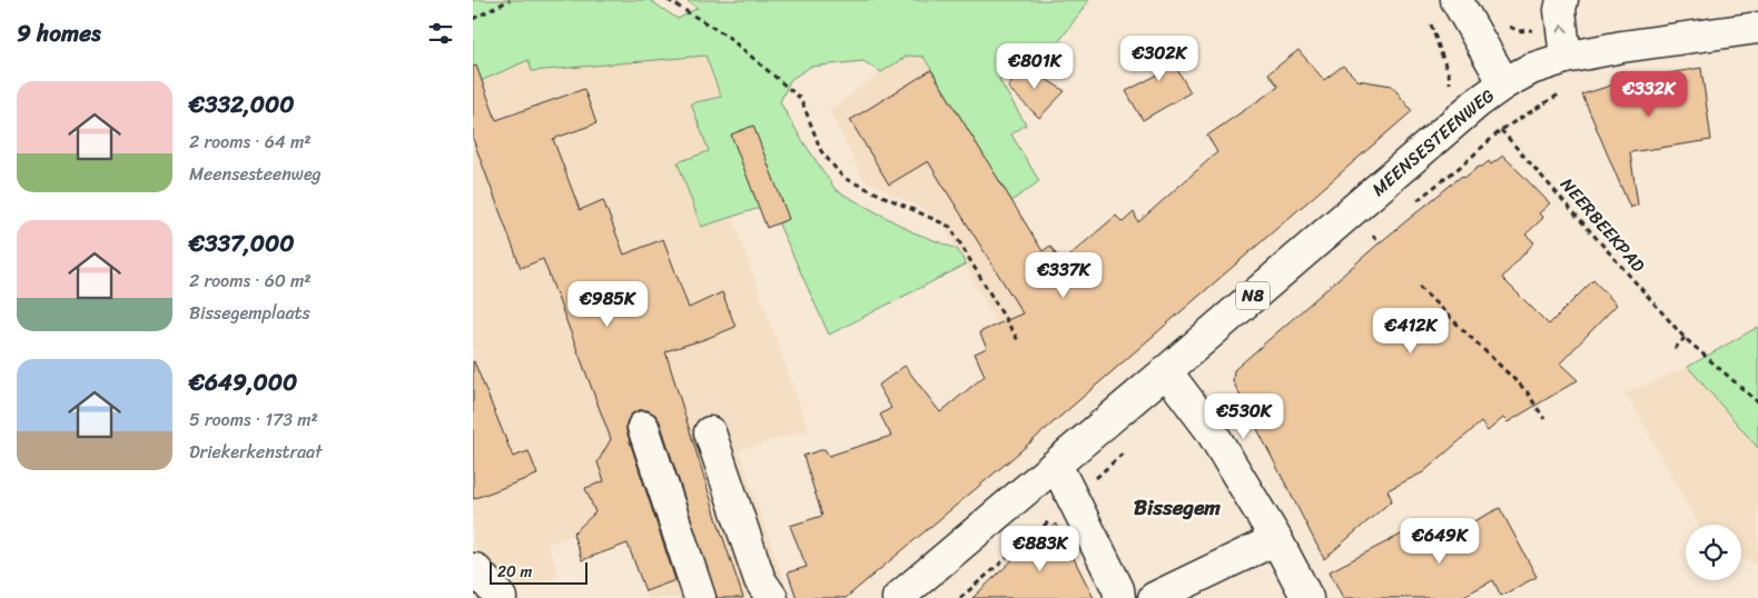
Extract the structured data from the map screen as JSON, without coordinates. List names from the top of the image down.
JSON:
{
  "streets": {
    "main road": ["MEENSESTEENWEG", "N8"],
    "path": ["NEERBEEKPAD"]
  },
  "crossings": [
    ["MEENSESTEENWEG", "N8"]
  ],
  "districts": ["Bissegem"],
  "scale_bar": "20 m",
  "page": {
    "heading": "9 homes",
    "price": [
      "€302K",
      "€801K",
      "€332K",
      "€337K",
      "€985K",
      "€412K",
      "€530K",
      "€649K",
      "€883K"
    ],
    "list": [
      {
        "name": "€332,000",
        "note": "2 rooms · 64 m² · Meensesteenweg"
      },
      {
        "name": "€337,000",
        "note": "2 rooms · 60 m² · Bissegemplaats"
      },
      {
        "name": "€649,000",
        "note": "5 rooms · 173 m² · Driekerkenstraat"
      }
    ],
    "scale": "20 m"
  }
}
